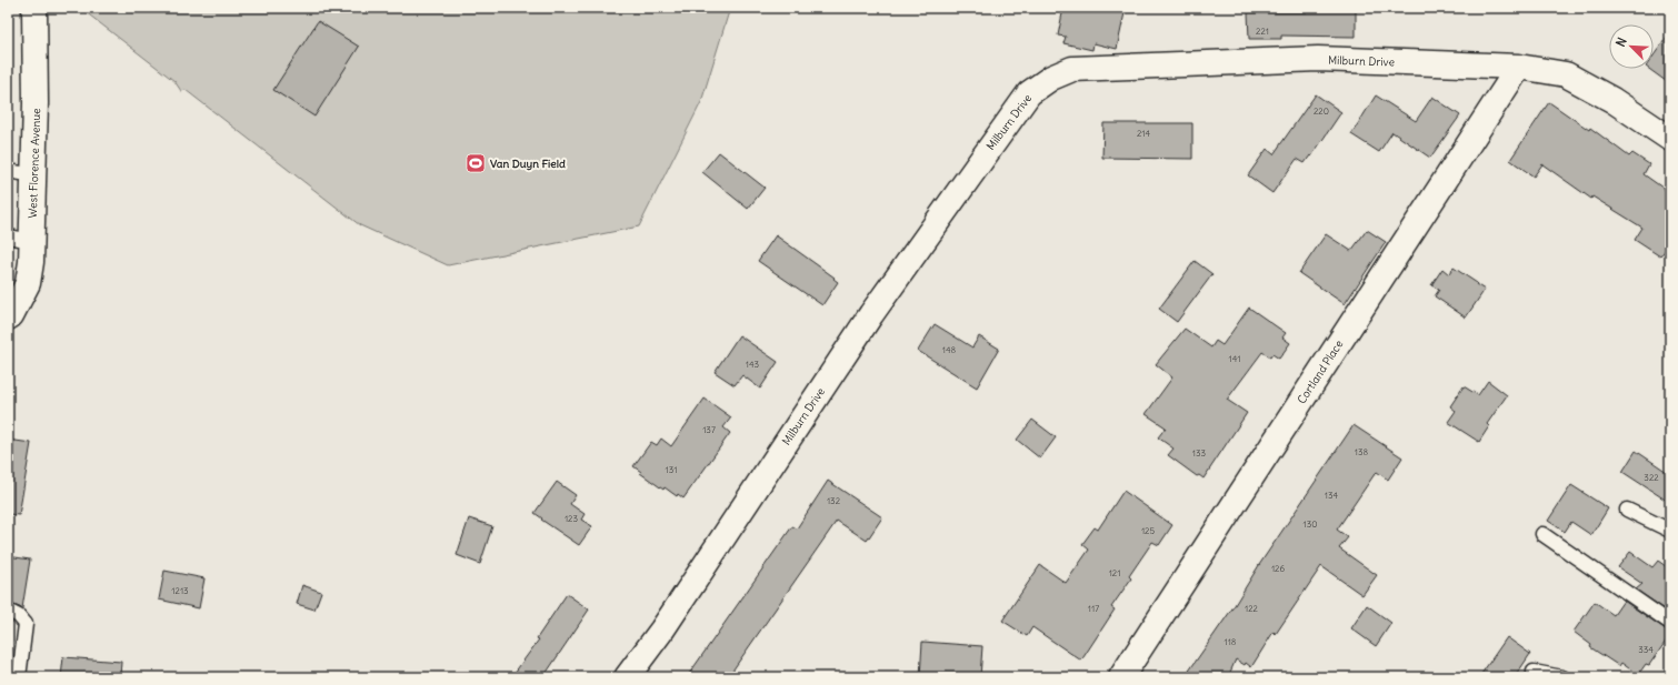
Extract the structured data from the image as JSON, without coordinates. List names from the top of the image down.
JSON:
{
  "streets": {
    "street": ["Milburn Drive", "West Florence Avenue", "Cortland Place"]
  },
  "crossings": [
    ["Milburn Drive", "Cortland Place"]
  ],
  "places": {
    "sports": ["Van Duyn Field"]
  },
  "house_numbers": [
    "221",
    "220",
    "214",
    "148",
    "141",
    "143",
    "137",
    "138",
    "133",
    "131",
    "322",
    "134",
    "132",
    "123",
    "130",
    "125",
    "126",
    "121",
    "1213",
    "117",
    "122",
    "118",
    "334"
  ],
  "north": "top left"
}
